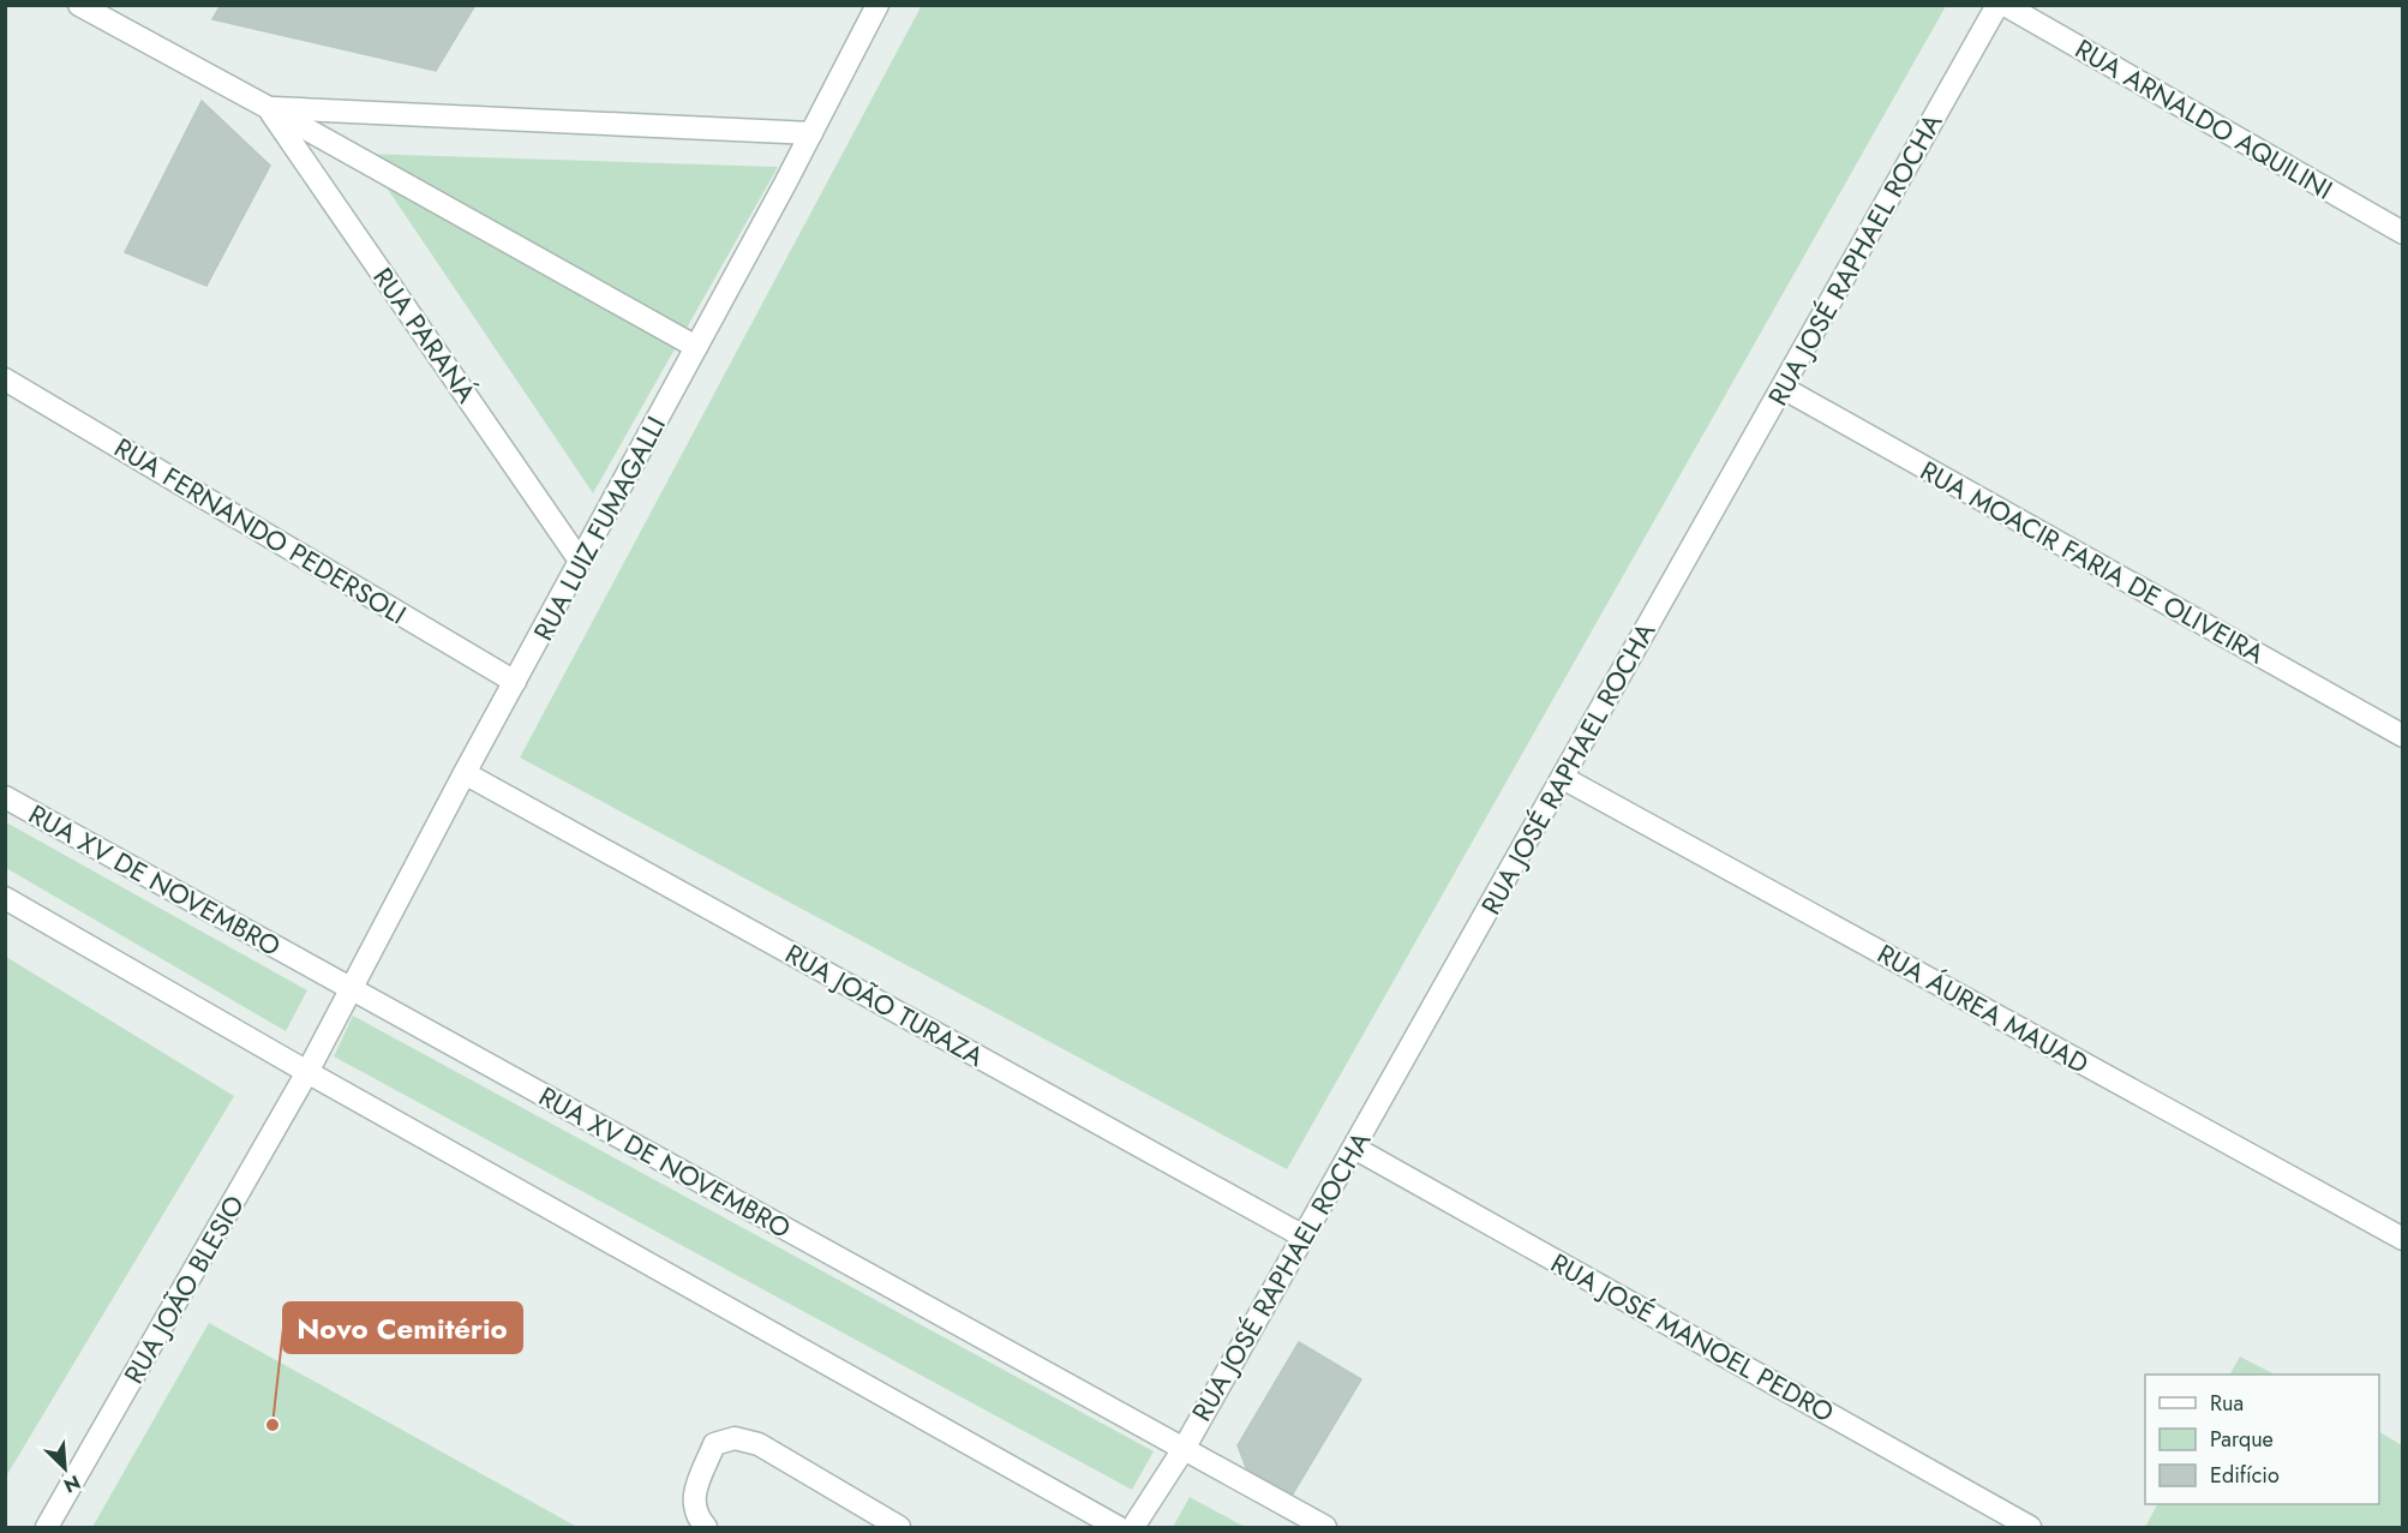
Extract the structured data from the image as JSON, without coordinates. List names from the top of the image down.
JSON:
{
  "streets": {
    "street": [
      "RUA ARNALDO AQUILINI",
      "RUA JOSÉ RAPHAEL ROCHA",
      "RUA PARANÁ",
      "RUA LUIZ FUMAGALLI",
      "RUA FERNANDO PEDERSOLI",
      "RUA MOACIR FARIA DE OLIVEIRA",
      "RUA XV DE NOVEMBRO",
      "RUA JOÃO TURAZA",
      "RUA ÁUREA MAUAD",
      "RUA JOÃO BLESIO",
      "RUA JOSÉ MANOEL PEDRO"
    ]
  },
  "crossings": [
    ["RUA JOSÉ RAPHAEL ROCHA", "RUA MOACIR FARIA DE OLIVEIRA"],
    ["RUA JOSÉ RAPHAEL ROCHA", "RUA XV DE NOVEMBRO"],
    ["RUA JOSÉ RAPHAEL ROCHA", "RUA JOÃO TURAZA"],
    ["RUA JOSÉ RAPHAEL ROCHA", "RUA ÁUREA MAUAD"],
    ["RUA JOSÉ RAPHAEL ROCHA", "RUA JOSÉ MANOEL PEDRO"],
    ["RUA PARANÁ", "RUA LUIZ FUMAGALLI"],
    ["RUA LUIZ FUMAGALLI", "RUA FERNANDO PEDERSOLI"],
    ["RUA LUIZ FUMAGALLI", "RUA XV DE NOVEMBRO"],
    ["RUA LUIZ FUMAGALLI", "RUA JOÃO TURAZA"],
    ["RUA LUIZ FUMAGALLI", "RUA JOÃO BLESIO"]
  ],
  "places": ["Novo Cemitério"],
  "legend": ["Rua", "Parque", "Edifício"],
  "north": "bottom right"
}
